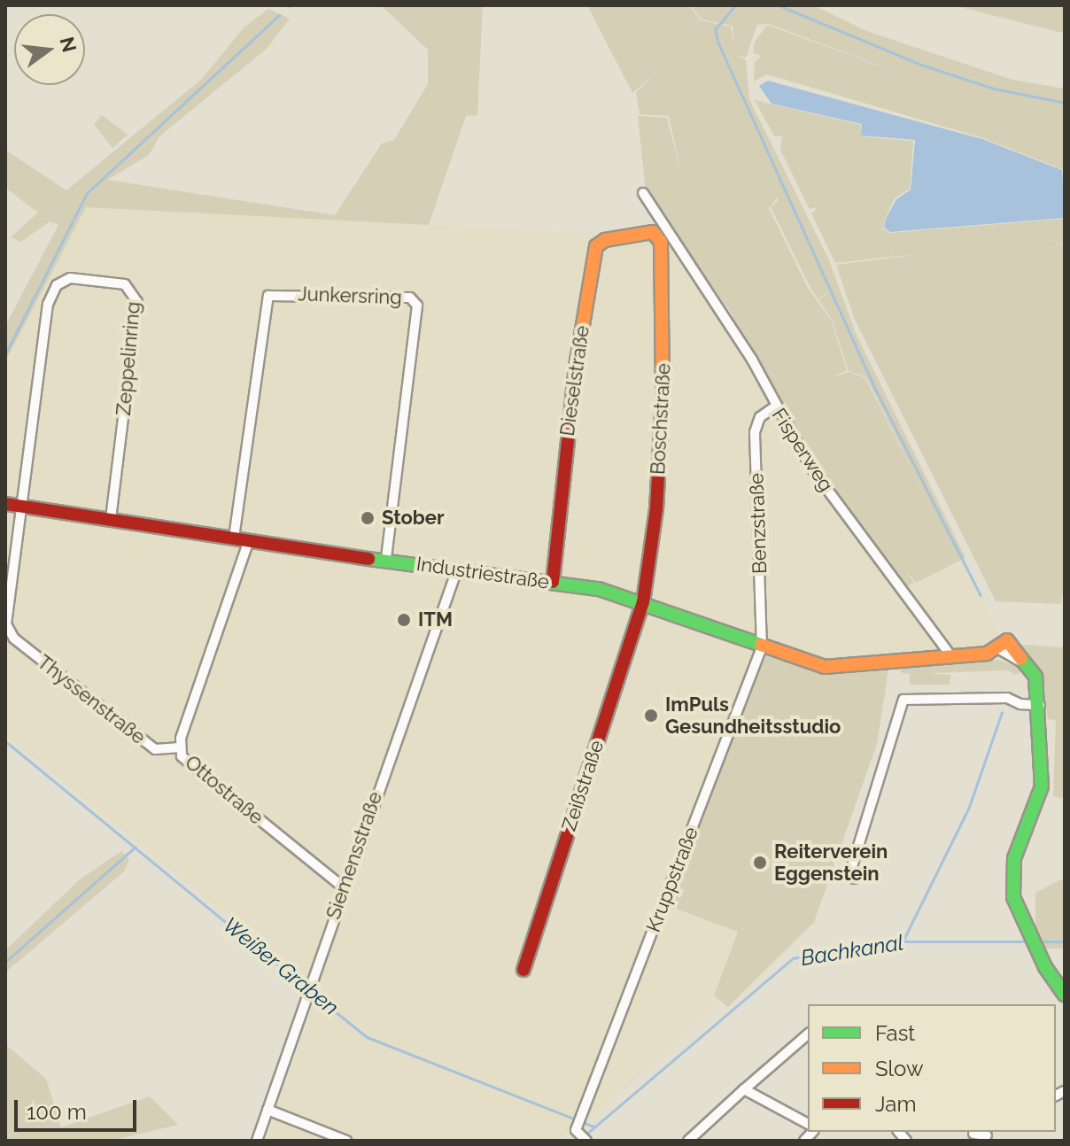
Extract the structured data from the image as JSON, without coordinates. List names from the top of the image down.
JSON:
{
  "streets": {
    "street": [
      "Junkersring",
      "Zeppelinring",
      "Dieselstraße",
      "Boschstraße",
      "Fisperweg",
      "Benzstraße",
      "Industriestraße",
      "Thyssenstraße",
      "Zeißstraße",
      "Ottostraße",
      "Siemensstraße",
      "Kruppstraße"
    ]
  },
  "crossings": [
    ["Junkersring", "Industriestraße"],
    ["Zeppelinring", "Industriestraße"],
    ["Zeppelinring", "Thyssenstraße"],
    ["Dieselstraße", "Boschstraße"],
    ["Dieselstraße", "Industriestraße"],
    ["Boschstraße", "Industriestraße"],
    ["Boschstraße", "Zeißstraße"],
    ["Fisperweg", "Benzstraße"],
    ["Fisperweg", "Industriestraße"],
    ["Benzstraße", "Industriestraße"],
    ["Benzstraße", "Kruppstraße"],
    ["Industriestraße", "Thyssenstraße"],
    ["Industriestraße", "Zeißstraße"],
    ["Industriestraße", "Ottostraße"],
    ["Industriestraße", "Siemensstraße"],
    ["Industriestraße", "Kruppstraße"],
    ["Thyssenstraße", "Ottostraße"],
    ["Ottostraße", "Siemensstraße"]
  ],
  "water": ["Bachkanal", "Weißer Graben"],
  "places": [
    "Stober",
    "ITM",
    "ImPuls Gesundheitsstudio",
    "Reiterverein Eggenstein"
  ],
  "legend": ["Fast", "Slow", "Jam"],
  "scale_bar": "100 m",
  "north": "right"
}
